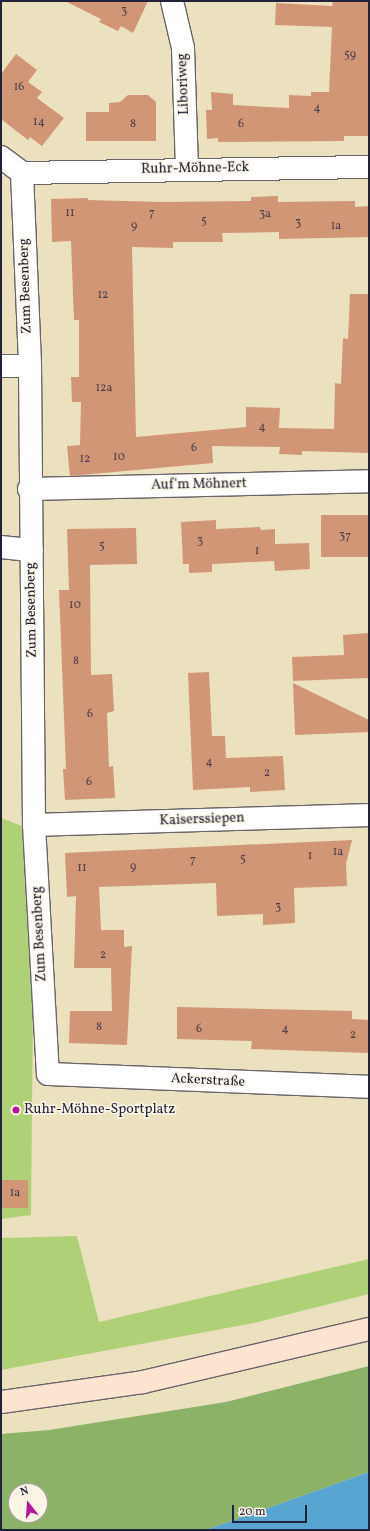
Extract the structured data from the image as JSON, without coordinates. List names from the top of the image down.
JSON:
{
  "streets": {
    "street": [
      "Liboriweg",
      "Ruhr-Möhne-Eck",
      "Zum Besenberg",
      "Auf'm Möhnert",
      "Kaiserssiepen",
      "Ackerstraße"
    ]
  },
  "crossings": [
    ["Liboriweg", "Ruhr-Möhne-Eck"],
    ["Ruhr-Möhne-Eck", "Zum Besenberg"],
    ["Zum Besenberg", "Auf'm Möhnert"],
    ["Zum Besenberg", "Kaiserssiepen"],
    ["Zum Besenberg", "Ackerstraße"]
  ],
  "places": ["Ruhr-Möhne-Sportplatz"],
  "house_numbers": [
    "3",
    "59",
    "16",
    "4",
    "14",
    "8",
    "6",
    "11",
    "7",
    "3a",
    "5",
    "3",
    "9",
    "1a",
    "12",
    "12a",
    "4",
    "6",
    "10",
    "12",
    "37",
    "3",
    "5",
    "1",
    "10",
    "8",
    "6",
    "4",
    "2",
    "6",
    "1a",
    "1",
    "5",
    "7",
    "9",
    "11",
    "3",
    "2",
    "8",
    "6",
    "4",
    "2",
    "1a"
  ],
  "scale_bar": "20 m",
  "north": "top"
}
